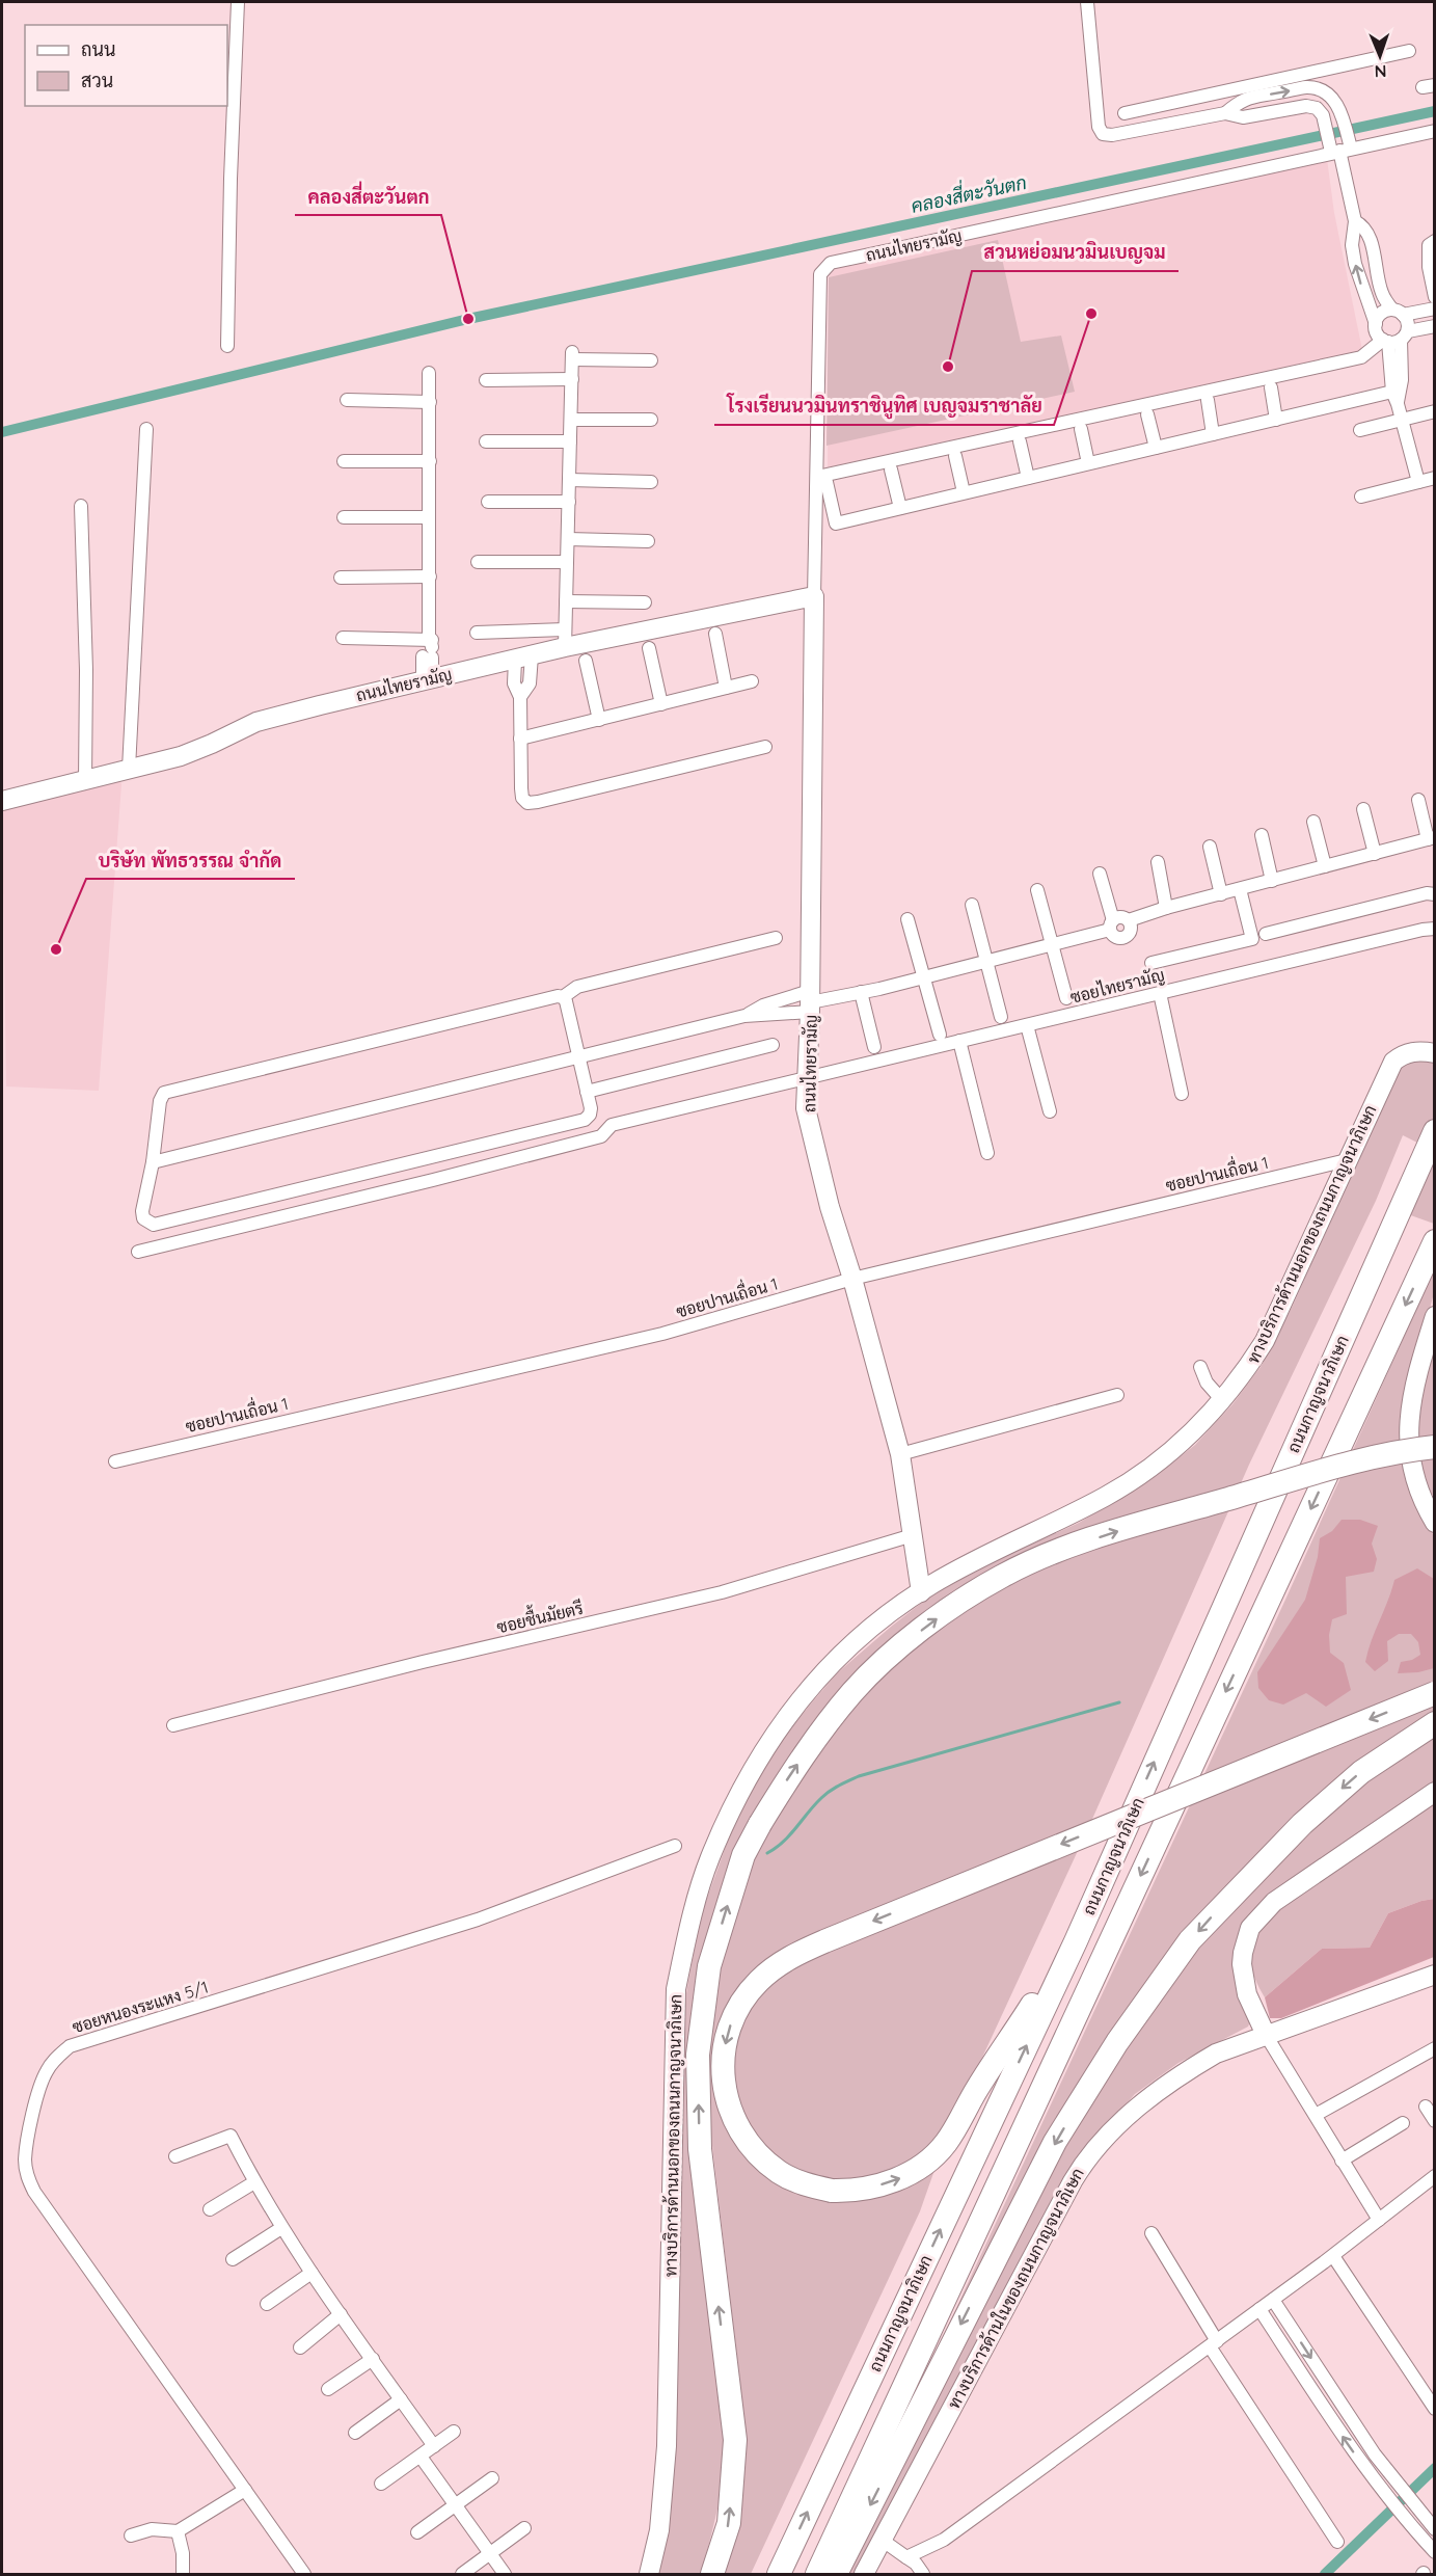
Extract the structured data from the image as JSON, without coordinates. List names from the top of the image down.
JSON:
{
  "streets": {
    "highway": ["ถนนกาญจนาภิเษก"],
    "main road": ["ถนนไทยรามัญ", "ทางบริการด้านนอกของถนนกาญจนาภิเษก", "ทางบริการด้านในของถนนกาญจนาภิเษก"],
    "street": [
      "ซอยไทยรามัญ",
      "ซอยปานเถื่อน 1",
      "ซอยชื้นมัยตรี",
      "ซอยหนองระแหง 5/1"
    ]
  },
  "crossings": [
    ["ถนนไทยรามัญ", "ซอยไทยรามัญ"],
    ["ถนนไทยรามัญ", "ซอยปานเถื่อน 1"],
    ["ถนนไทยรามัญ", "ทางบริการด้านนอกของถนนกาญจนาภิเษก"],
    ["ถนนไทยรามัญ", "ซอยชื้นมัยตรี"],
    ["ซอยปานเถื่อน 1", "ทางบริการด้านนอกของถนนกาญจนาภิเษก"]
  ],
  "water": ["คลองสี่ตะวันตก"],
  "places": [
    "โรงเรียนนวมินทราชินูทิศ เบญจมราชาลัย",
    "คลองสี่ตะวันตก",
    "สวนหย่อมนวมินเบญจม",
    "บริษัท พัทธวรรณ จำกัด"
  ],
  "legend": ["ถนน", "สวน"],
  "north": "bottom"
}
